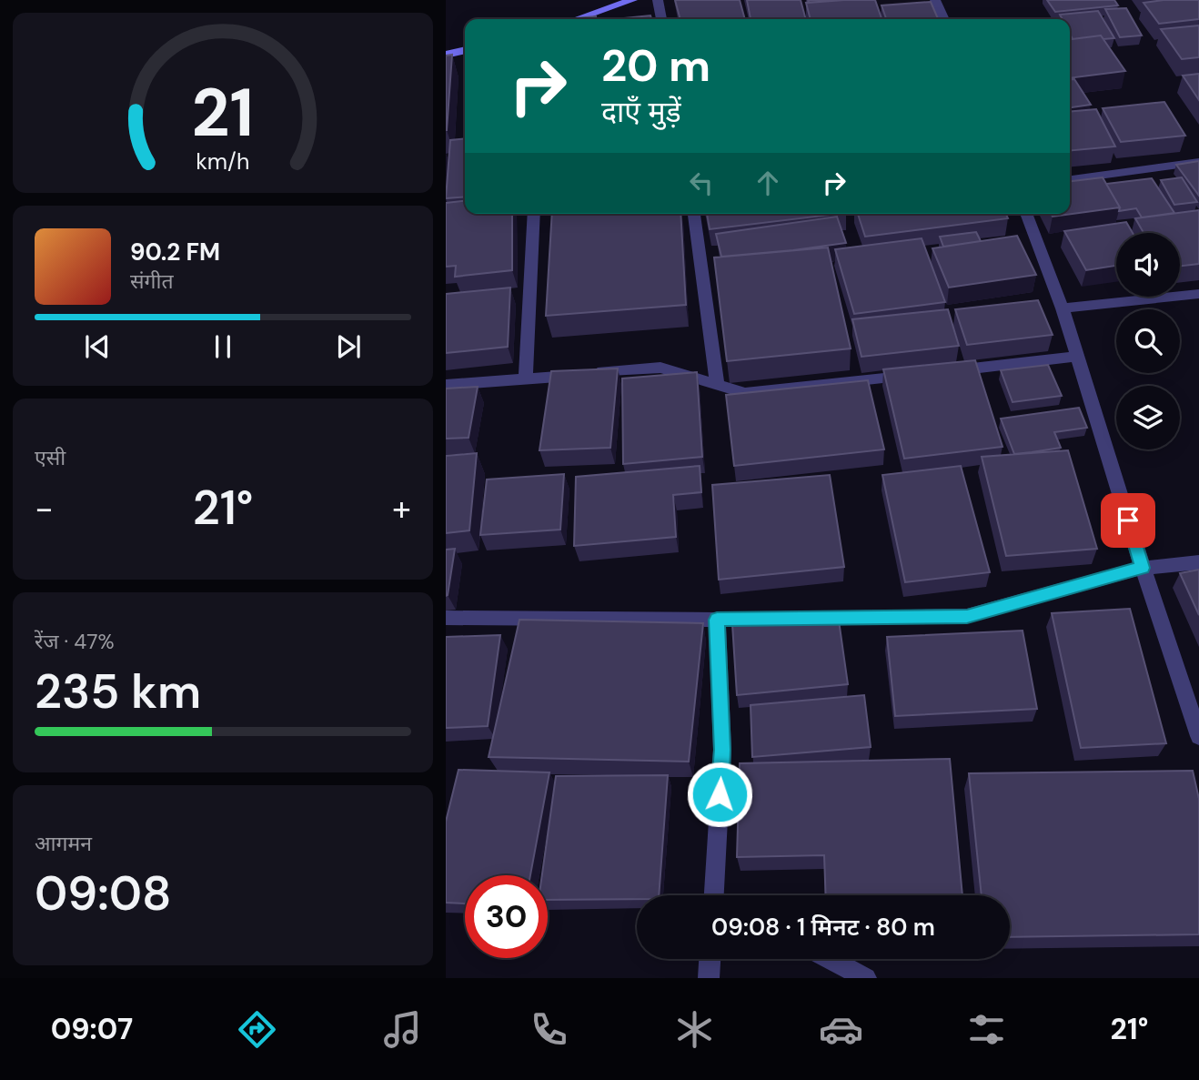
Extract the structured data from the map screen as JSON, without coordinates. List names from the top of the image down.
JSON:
{
  "page": {
    "turn": ["20 m", "दाएँ मुड़ें"],
    "song": ["90.2 FM", "संगीत"],
    "tile": [
      "एसी",
      ["रेंज · 47%", "235 km"],
      ["आगमन", "09:08"]
    ],
    "heat": ["−", "21°", "+"],
    "limit": "30",
    "trip": "09:08 · 1 मिनट · 80 m",
    "tabs": ["09:07", "21°"],
    "gauge": ["21", "km/h"]
  }
}
